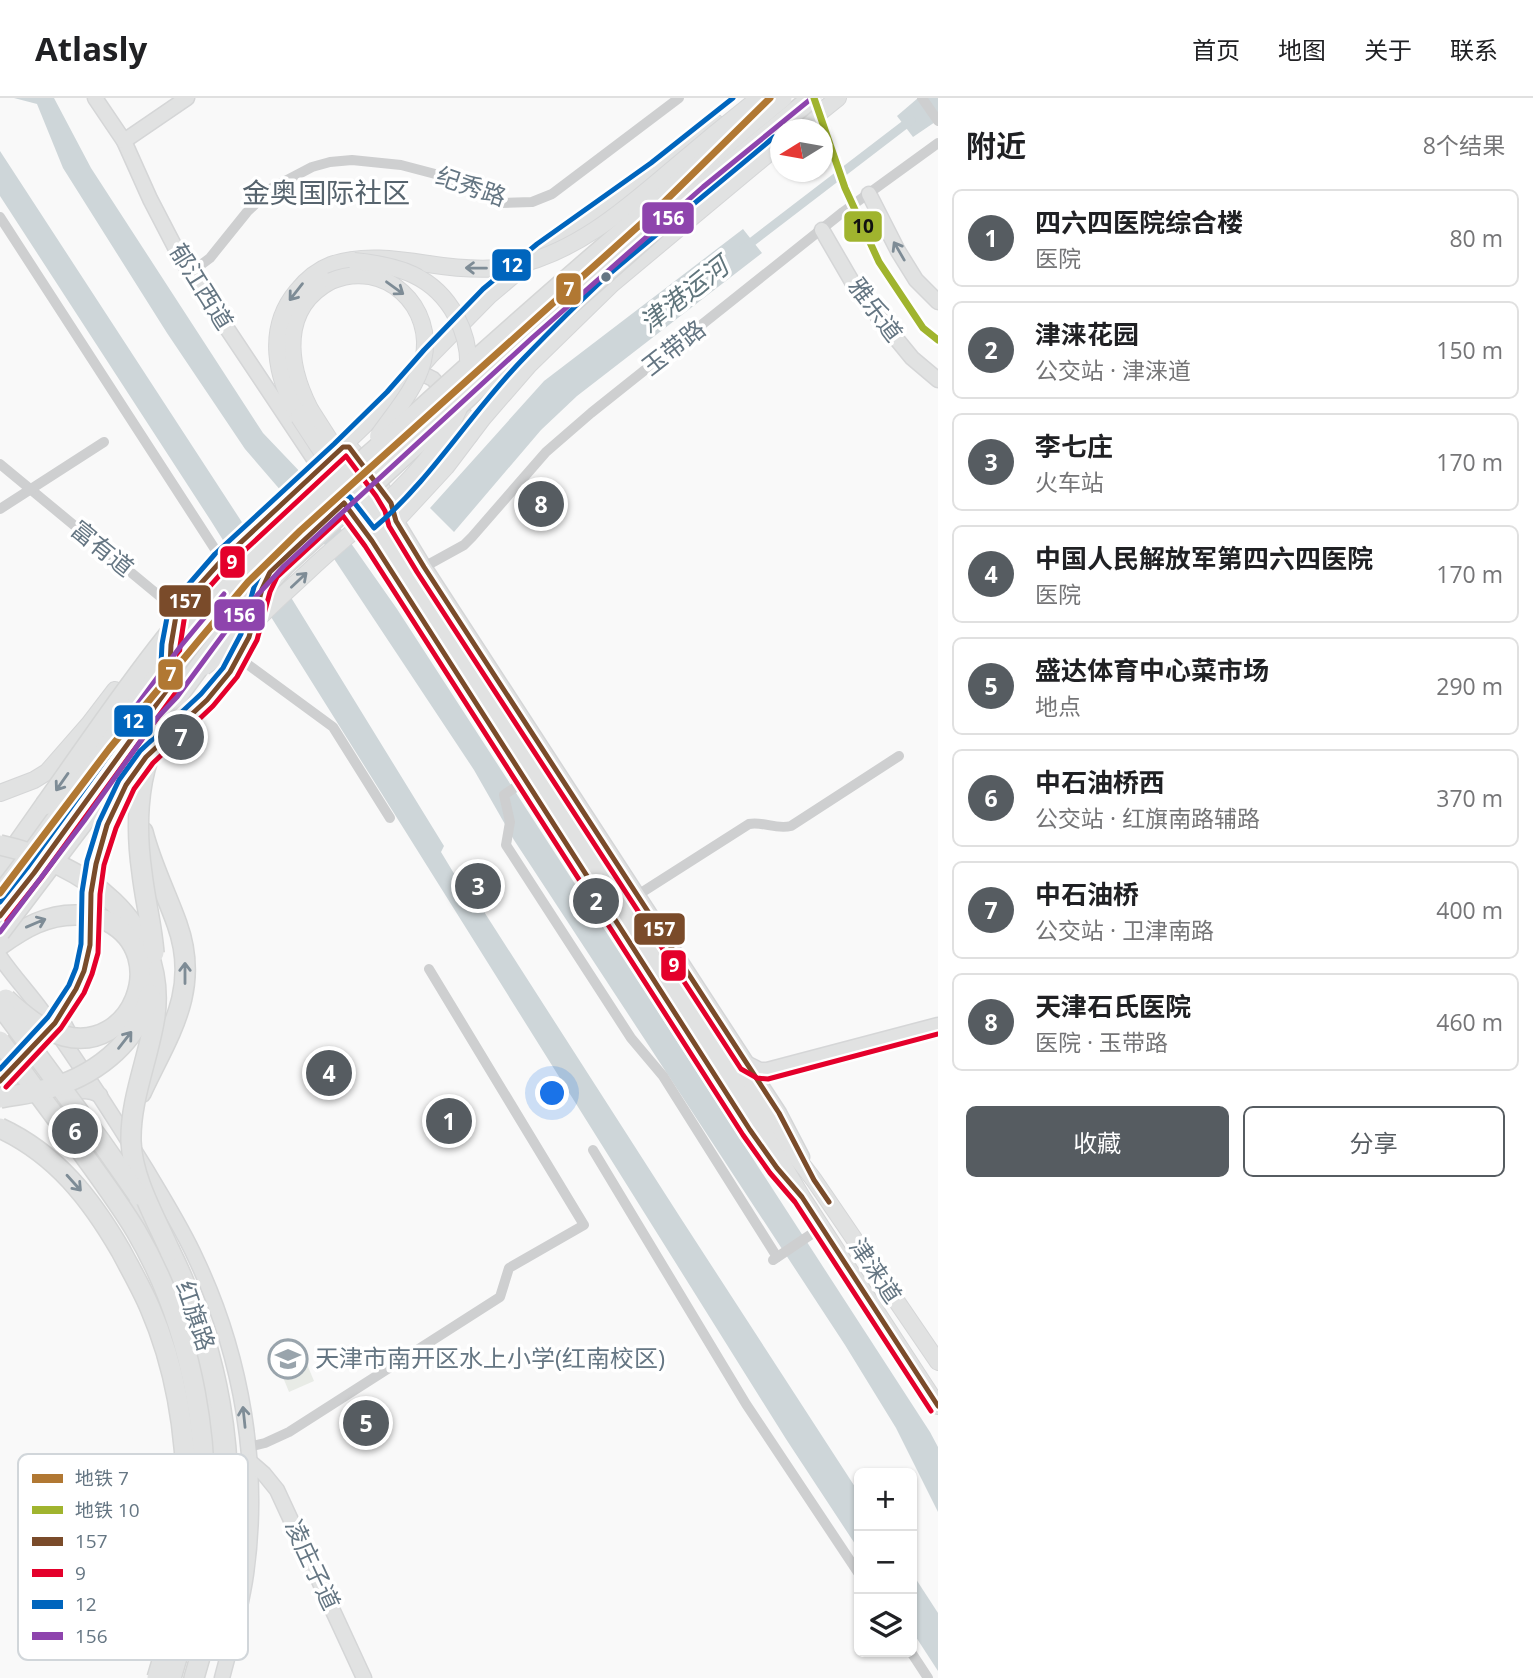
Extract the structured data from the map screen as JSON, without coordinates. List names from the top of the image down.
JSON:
{
  "streets": {
    "highway": ["红旗路"],
    "main road": ["津涞道"],
    "street": [
      "纪秀路",
      "郁江西道",
      "雅乐道",
      "玉带路",
      "富有道",
      "凌庄子道"
    ]
  },
  "crossings": [
    ["纪秀路", "郁江西道"],
    ["雅乐道", "玉带路"],
    ["玉带路", "津涞道"]
  ],
  "districts": ["金奥国际社区"],
  "water": ["津港运河"],
  "places": {
    "school or university": ["天津市南开区水上小学(红南校区)"]
  },
  "lines": [
    "metro line 7",
    "metro line 10",
    "transit line 12",
    "transit line 156",
    "transit line 157",
    "transit line 9"
  ],
  "legend": [
    "地铁 7",
    "地铁 10",
    "157",
    "9",
    "12",
    "156"
  ],
  "north": "left",
  "page": {
    "header": "Atlasly",
    "nav": [
      "首页",
      "地图",
      "关于",
      "联系"
    ],
    "heading": ["附近", "8个结果"],
    "list": [
      {
        "mark": "1",
        "name": "四六四医院综合楼",
        "note": "医院",
        "value": "80 m"
      },
      {
        "mark": "2",
        "name": "津涞花园",
        "note": "公交站 · 津涞道",
        "value": "150 m"
      },
      {
        "mark": "3",
        "name": "李七庄",
        "note": "火车站",
        "value": "170 m"
      },
      {
        "mark": "4",
        "name": "中国人民解放军第四六四医院",
        "note": "医院",
        "value": "170 m"
      },
      {
        "mark": "5",
        "name": "盛达体育中心菜市场",
        "note": "地点",
        "value": "290 m"
      },
      {
        "mark": "6",
        "name": "中石油桥西",
        "note": "公交站 · 红旗南路辅路",
        "value": "370 m"
      },
      {
        "mark": "7",
        "name": "中石油桥",
        "note": "公交站 · 卫津南路",
        "value": "400 m"
      },
      {
        "mark": "8",
        "name": "天津石氏医院",
        "note": "医院 · 玉带路",
        "value": "460 m"
      }
    ],
    "pins": [
      "8",
      "7",
      "3",
      "2",
      "4",
      "1",
      "6",
      "5"
    ],
    "buttons": ["收藏", "分享"],
    "map_buttons": ["+", "−"]
  }
}
